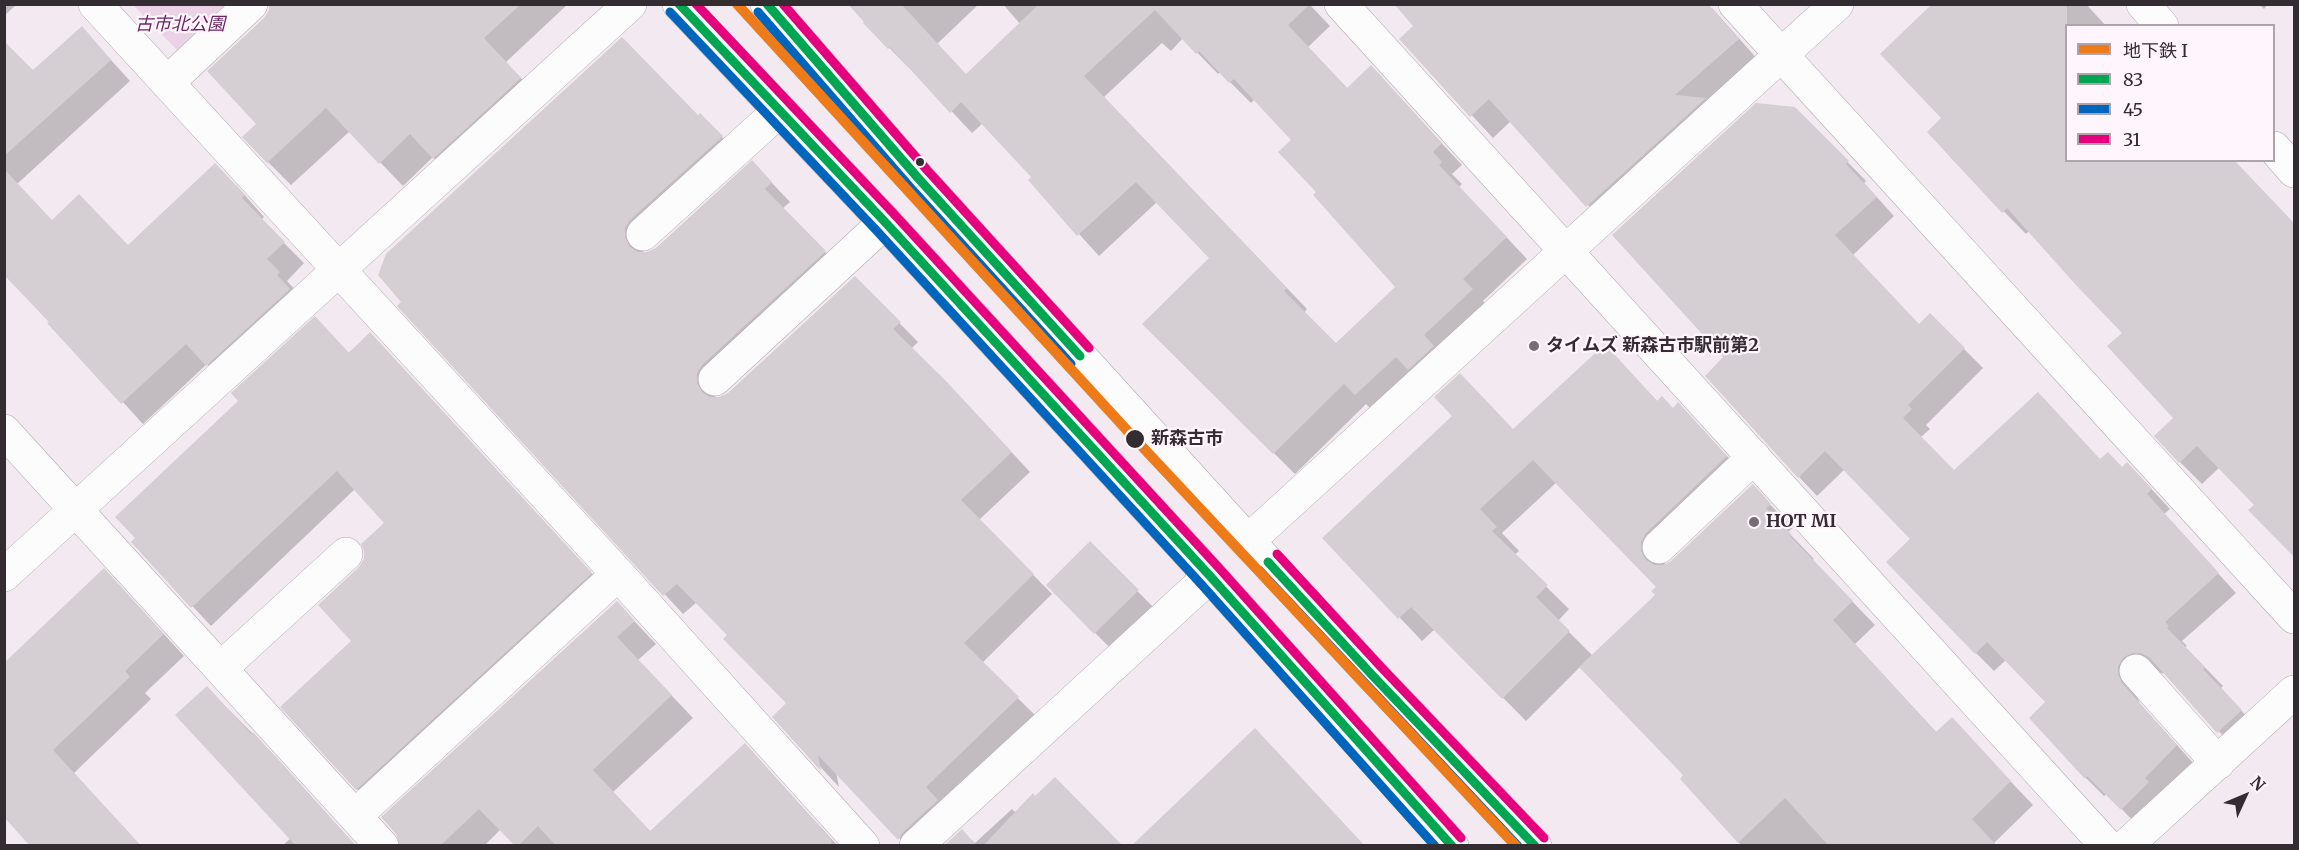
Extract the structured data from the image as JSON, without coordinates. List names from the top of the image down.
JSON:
{
  "parks": ["古市北公園"],
  "places": ["タイムズ 新森古市駅前第2", "新森古市", "HOT MI"],
  "lines": [
    "metro line I",
    "transit line 83",
    "transit line 31",
    "transit line 45"
  ],
  "legend": [
    "地下鉄 I",
    "83",
    "45",
    "31"
  ],
  "north": "top right"
}
